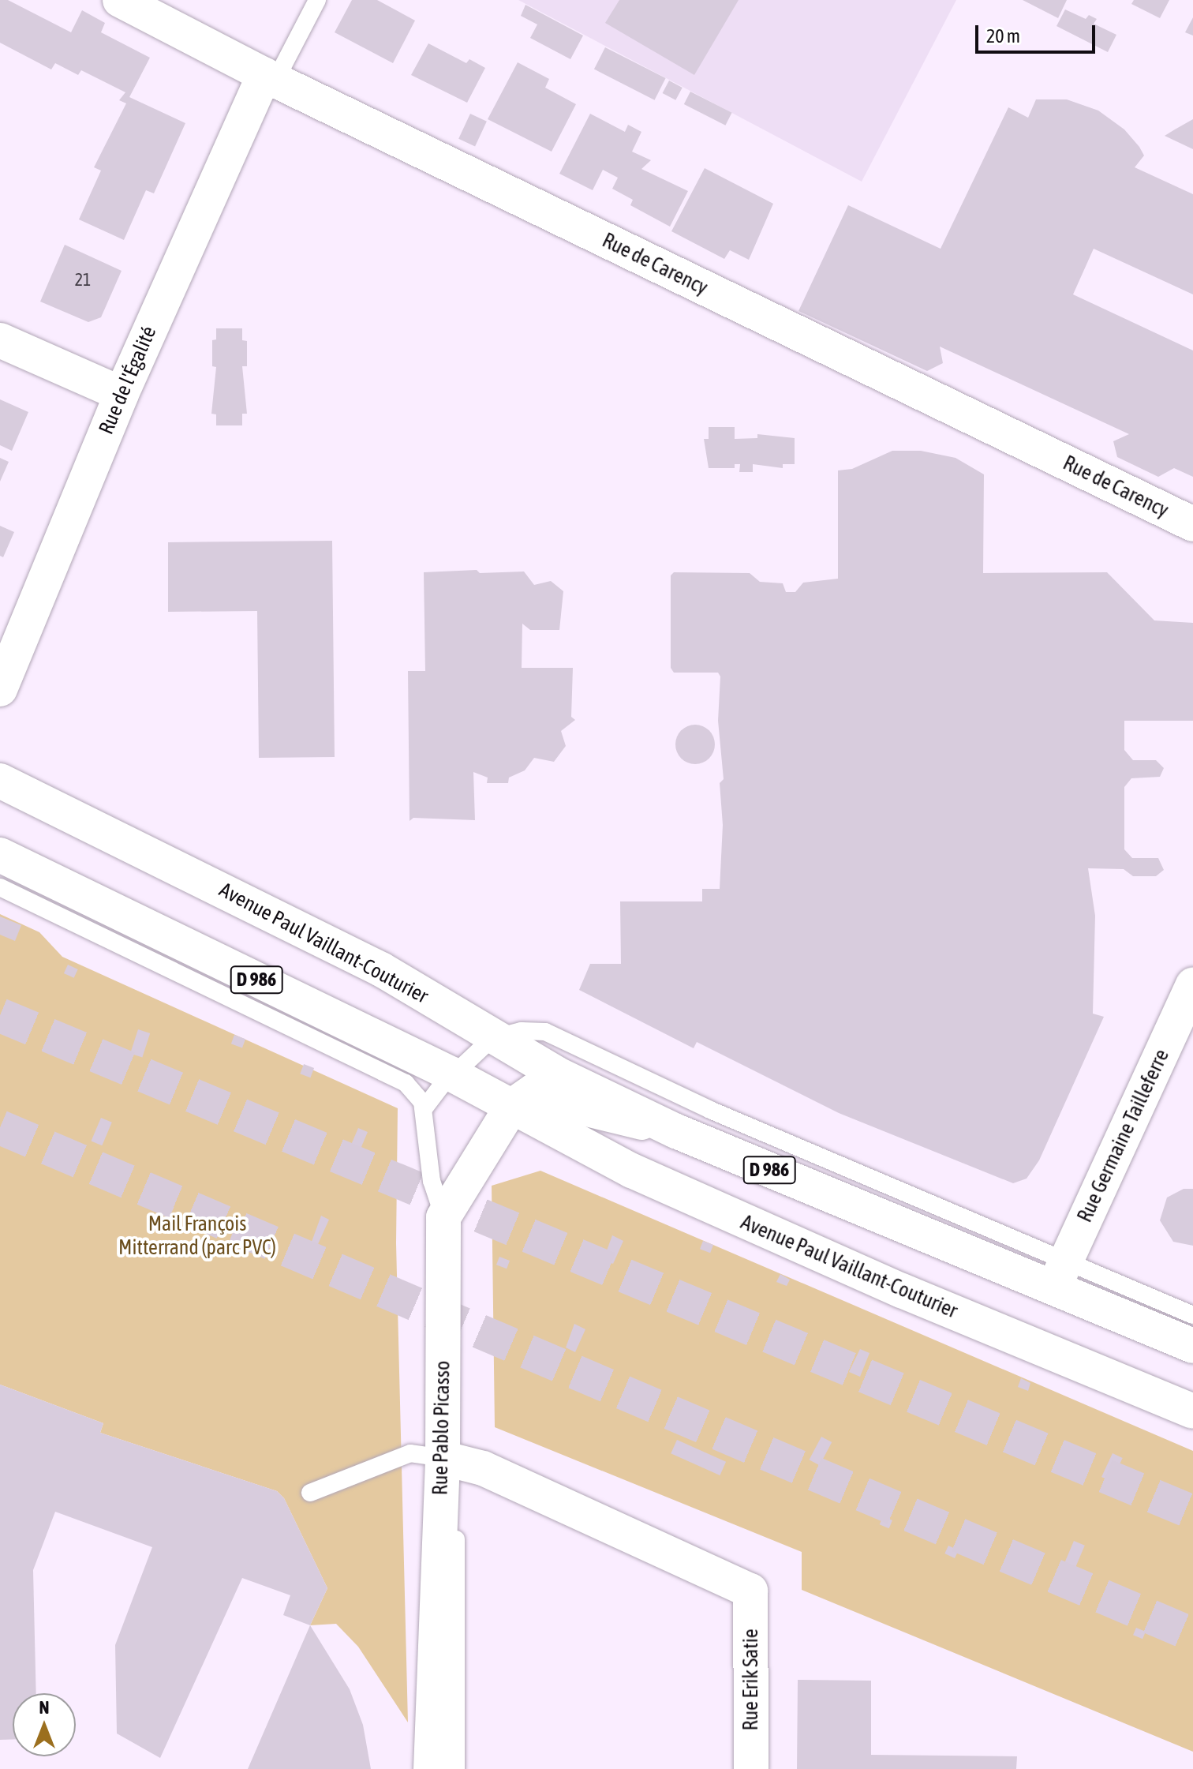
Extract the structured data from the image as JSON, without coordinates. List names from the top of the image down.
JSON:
{
  "streets": {
    "street": [
      "Rue de Carency",
      "Rue de l'Égalité",
      "Avenue Paul Vaillant-Couturier",
      "D 986",
      "Rue Germaine Tailleferre",
      "Rue Pablo Picasso",
      "Rue Erik Satie"
    ]
  },
  "crossings": [
    ["Rue de Carency", "Rue de l'Égalité"],
    ["Avenue Paul Vaillant-Couturier", "Rue Germaine Tailleferre"],
    ["Rue Pablo Picasso", "Rue Erik Satie"]
  ],
  "parks": ["Mail François Mitterrand (parc PVC)"],
  "house_numbers": ["21"],
  "scale_bar": "20 m",
  "north": "top"
}
